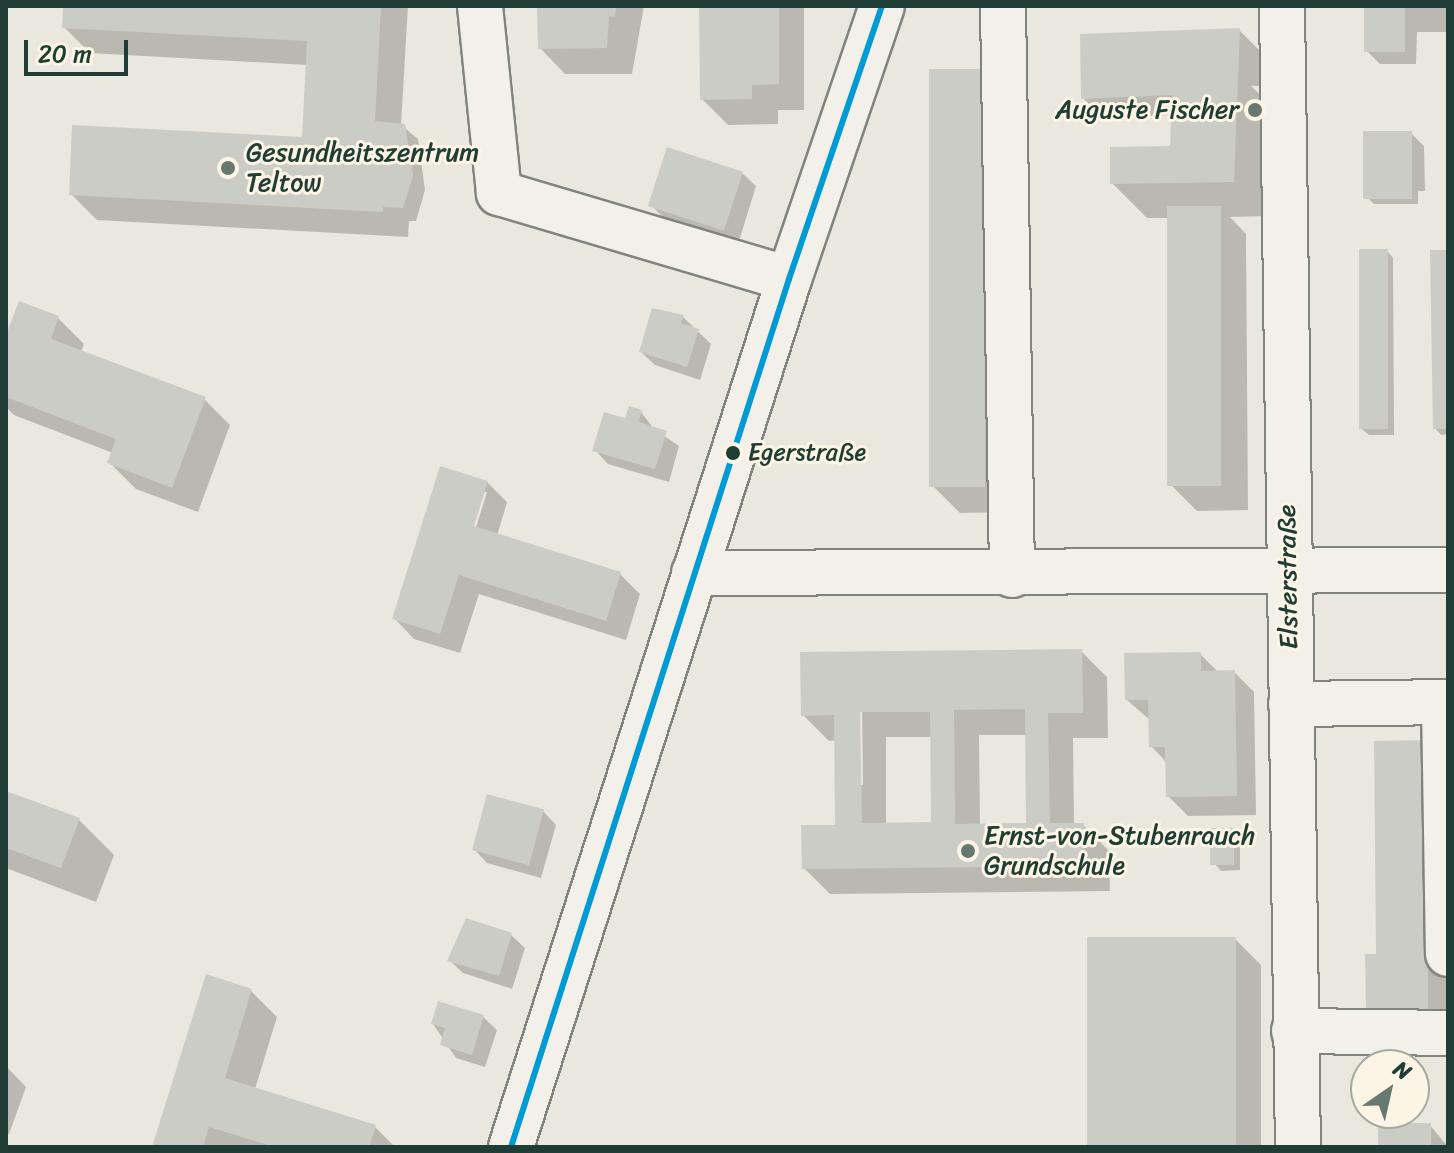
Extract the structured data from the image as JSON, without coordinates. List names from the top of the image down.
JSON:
{
  "streets": {
    "street": ["Elsterstraße"]
  },
  "places": [
    "Auguste Fischer",
    "Gesundheitszentrum Teltow",
    "Egerstraße",
    "Ernst-von-Stubenrauch Grundschule"
  ],
  "scale_bar": "20 m",
  "north": "top right"
}
